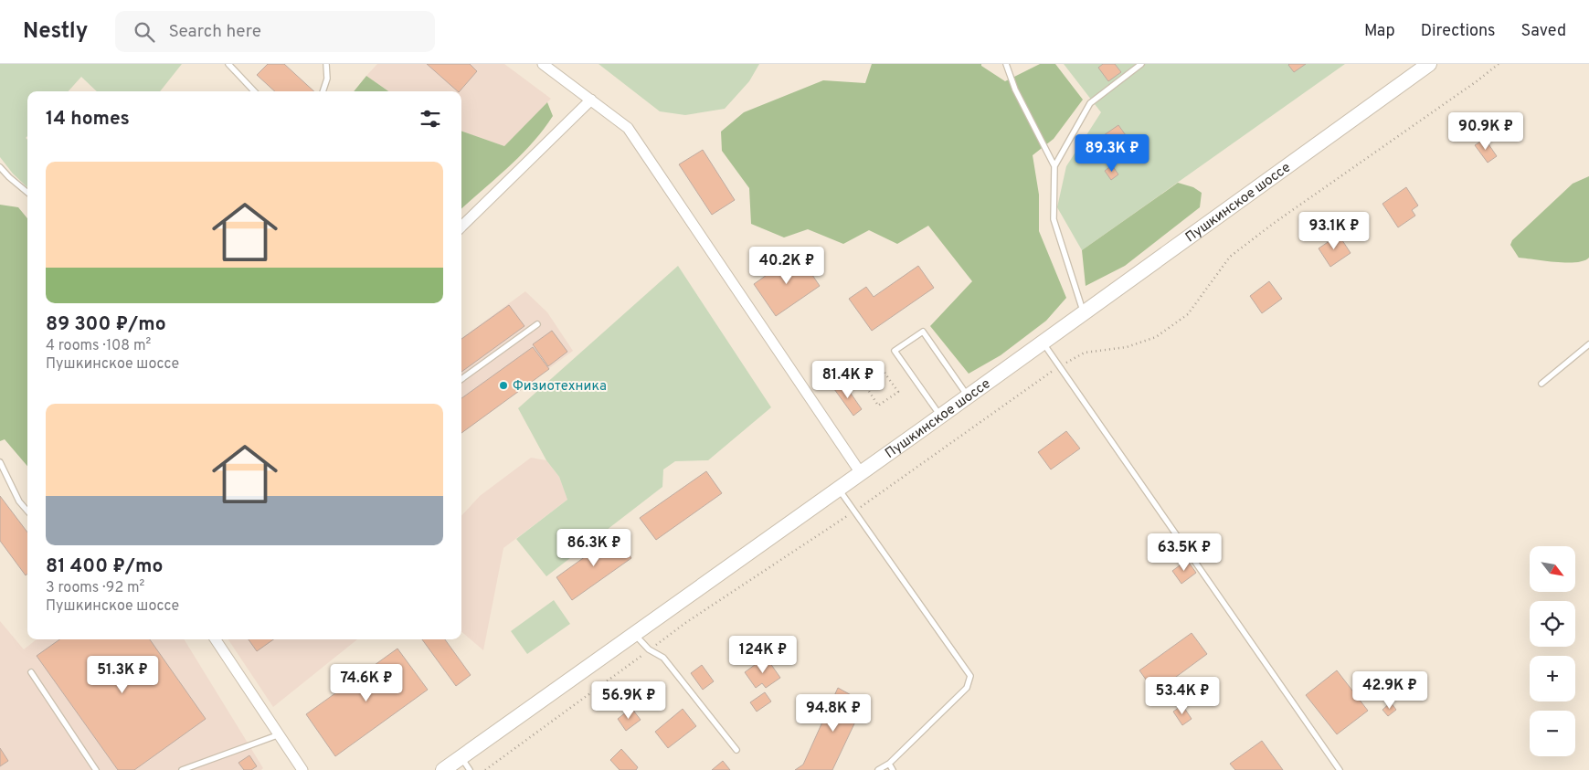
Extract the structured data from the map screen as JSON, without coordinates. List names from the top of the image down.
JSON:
{
  "streets": {
    "main road": ["Пушкинское шоссе"]
  },
  "places": ["Физиотехника"],
  "north": "bottom right",
  "page": {
    "header": "Nestly",
    "search": "Search here",
    "nav": ["Map", "Directions", "Saved"],
    "heading": "14 homes",
    "price": [
      "90.9K ₽",
      "89.3K ₽",
      "93.1K ₽",
      "40.2K ₽",
      "81.4K ₽",
      "86.3K ₽",
      "63.5K ₽",
      "124K ₽",
      "51.3K ₽",
      "74.6K ₽",
      "42.9K ₽",
      "53.4K ₽",
      "56.9K ₽",
      "94.8K ₽"
    ],
    "list": [
      {
        "name": "89 300 ₽/mo",
        "note": "4 rooms · 108 m² · Пушкинское шоссе"
      },
      {
        "name": "81 400 ₽/mo",
        "note": "3 rooms · 92 m² · Пушкинское шоссе"
      }
    ],
    "map_buttons": ["+", "−"]
  }
}
